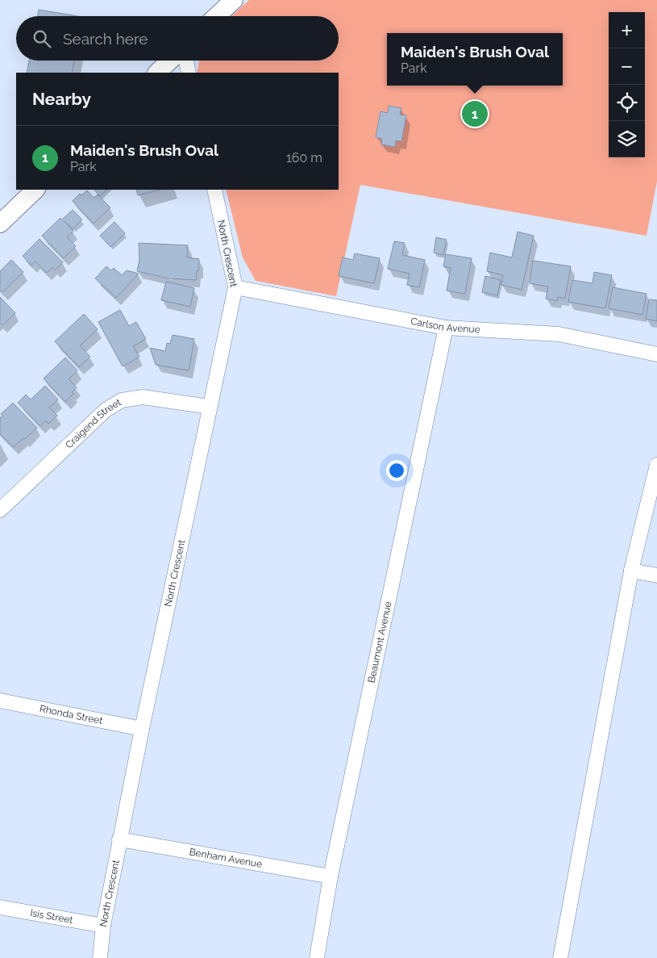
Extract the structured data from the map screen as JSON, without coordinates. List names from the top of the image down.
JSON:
{
  "streets": {
    "street": [
      "North Crescent",
      "Carlson Avenue",
      "Craigend Street",
      "Beaumont Avenue",
      "Rhonda Street",
      "Benham Avenue",
      "Isis Street"
    ]
  },
  "crossings": [
    ["North Crescent", "Carlson Avenue"],
    ["North Crescent", "Craigend Street"],
    ["North Crescent", "Rhonda Street"],
    ["North Crescent", "Benham Avenue"],
    ["North Crescent", "Isis Street"],
    ["Carlson Avenue", "Beaumont Avenue"],
    ["Beaumont Avenue", "Benham Avenue"]
  ],
  "page": {
    "map_buttons": ["+", "−"],
    "search": "Search here",
    "popup": ["Maiden's Brush Oval", "Park"],
    "heading": "Nearby",
    "pins": "1",
    "list": [
      {
        "mark": "1",
        "name": "Maiden's Brush Oval",
        "note": "Park",
        "value": "160 m"
      }
    ]
  }
}
